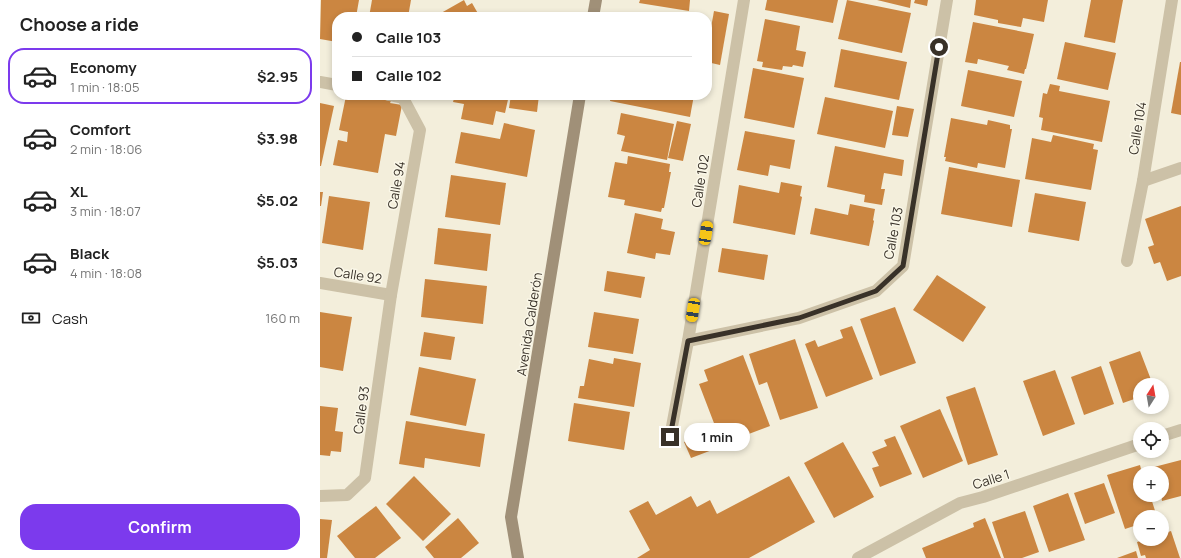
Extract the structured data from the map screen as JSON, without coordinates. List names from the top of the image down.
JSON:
{
  "streets": {
    "street": [
      "Calle 104",
      "Calle 102",
      "Calle 94",
      "Calle 103",
      "Calle 92",
      "Avenida Calderón",
      "Calle 93",
      "Calle 1"
    ]
  },
  "crossings": [
    ["Calle 102", "Calle 103"],
    ["Calle 94", "Calle 92"],
    ["Calle 94", "Calle 93"],
    ["Calle 92", "Calle 93"]
  ],
  "north": "top",
  "page": {
    "heading": "Choose a ride",
    "banner": ["Calle 103", "Calle 102"],
    "list": [
      {
        "name": "Economy",
        "note": "1 min · 18:05",
        "value": "$2.95"
      },
      {
        "name": "Comfort",
        "note": "2 min · 18:06",
        "value": "$3.98"
      },
      {
        "name": "XL",
        "note": "3 min · 18:07",
        "value": "$5.02"
      },
      {
        "name": "Black",
        "note": "4 min · 18:08",
        "value": "$5.03"
      }
    ],
    "pay": ["Cash", "160 m"],
    "map_buttons": ["+", "−"],
    "bubble": "1 min",
    "buttons": "Confirm"
  }
}
